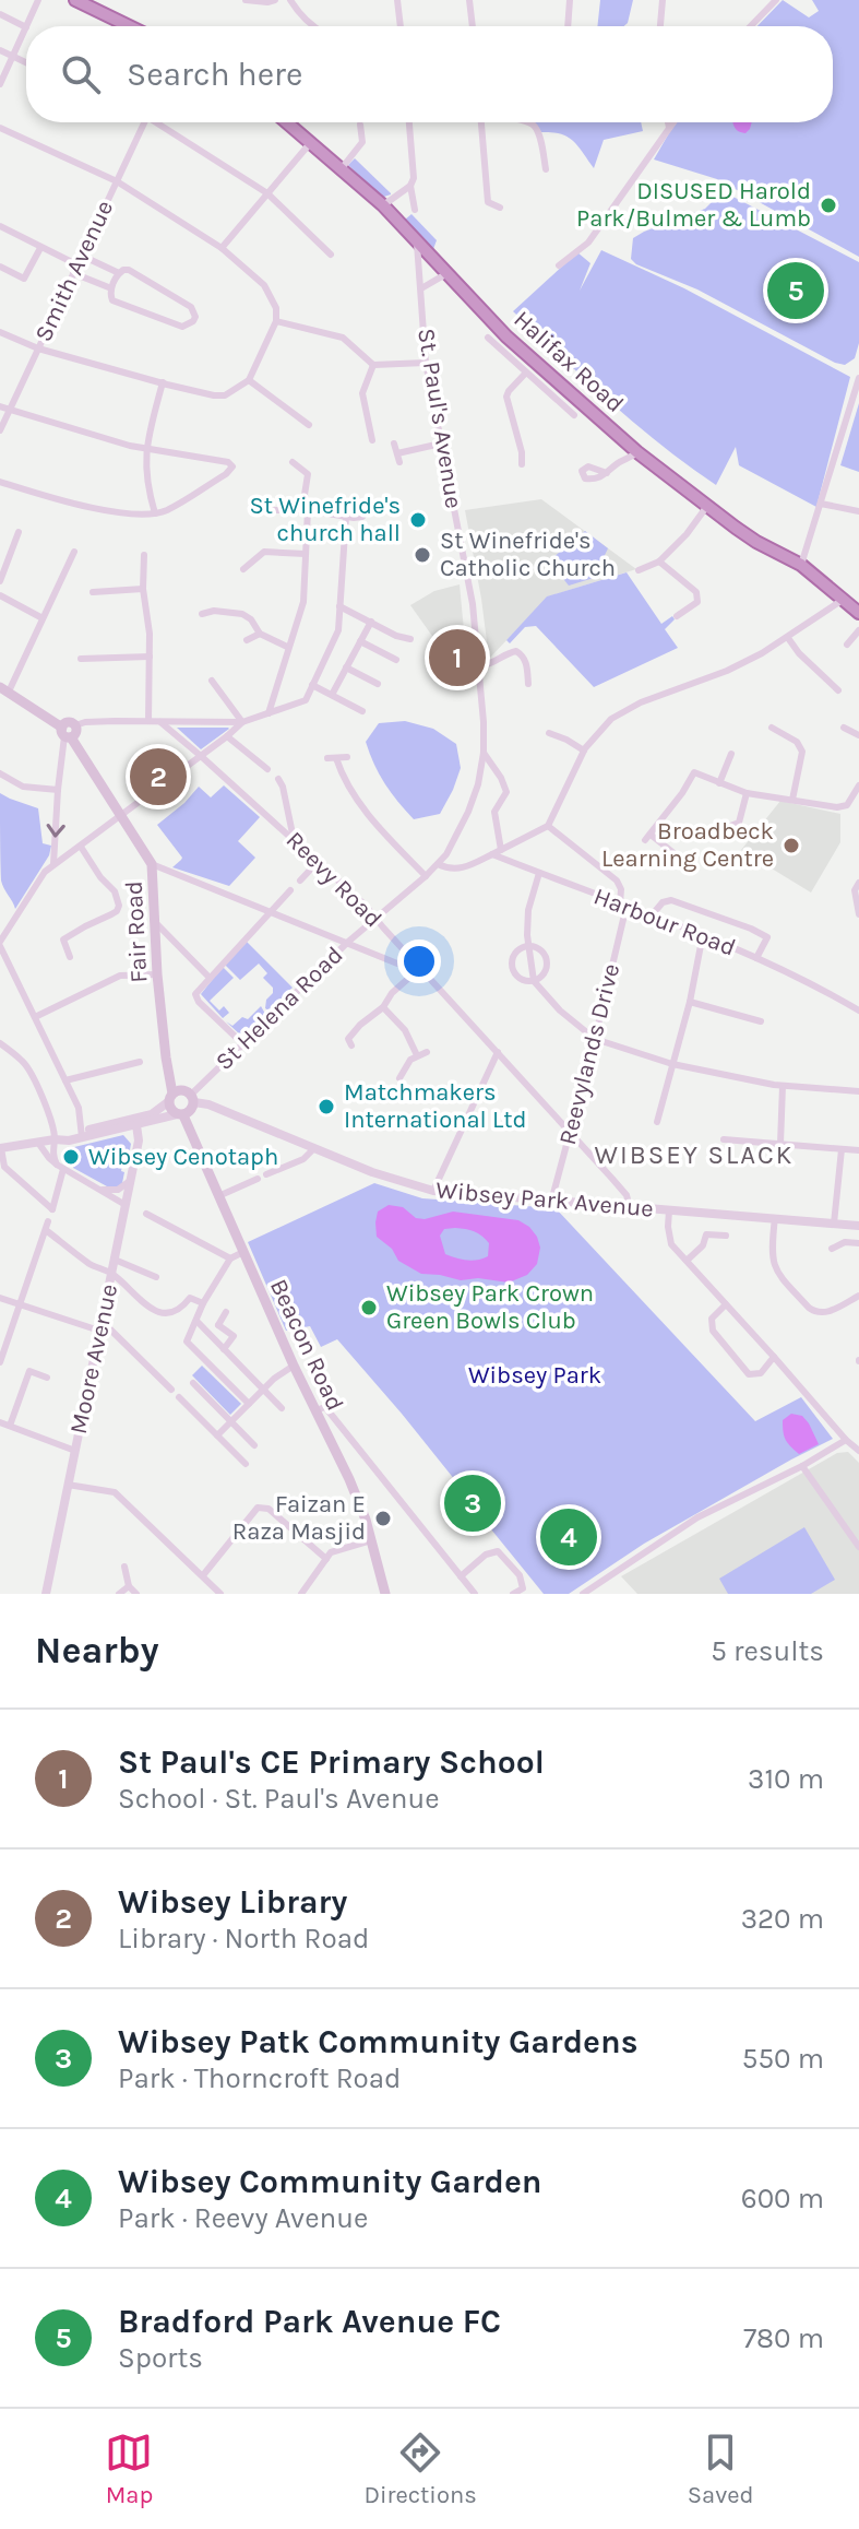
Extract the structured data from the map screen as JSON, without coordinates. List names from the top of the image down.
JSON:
{
  "streets": {
    "highway": ["Halifax Road"],
    "main road": ["Fair Road", "Beacon Road"],
    "street": [
      "Smith Avenue",
      "St. Paul's Avenue",
      "Reevy Road",
      "Harbour Road",
      "St Helena Road",
      "Reevylands Drive",
      "Wibsey Park Avenue",
      "Moore Avenue"
    ]
  },
  "crossings": [
    ["Halifax Road", "St. Paul's Avenue"],
    ["St. Paul's Avenue", "St Helena Road"],
    ["Reevy Road", "St Helena Road"],
    ["Reevy Road", "Reevylands Drive"],
    ["Reevy Road", "Wibsey Park Avenue"],
    ["Harbour Road", "Reevylands Drive"],
    ["Fair Road", "St Helena Road"],
    ["Fair Road", "Wibsey Park Avenue"],
    ["Fair Road", "Beacon Road"],
    ["St Helena Road", "Wibsey Park Avenue"],
    ["St Helena Road", "Beacon Road"],
    ["Reevylands Drive", "Wibsey Park Avenue"],
    ["Wibsey Park Avenue", "Beacon Road"]
  ],
  "districts": ["WIBSEY SLACK"],
  "parks": ["Wibsey Park"],
  "places": [
    "DISUSED Harold Park/Bulmer & Lumb",
    "St Winefride's church hall",
    "St Winefride's Catholic Church",
    "Broadbeck Learning Centre",
    "Matchmakers International Ltd",
    "Wibsey Cenotaph",
    "Wibsey Park Crown Green Bowls Club",
    "Faizan E Raza Masjid"
  ],
  "page": {
    "search": "Search here",
    "pins": [
      "5",
      "1",
      "2",
      "3",
      "4"
    ],
    "heading": ["Nearby", "5 results"],
    "list": [
      {
        "mark": "1",
        "name": "St Paul's CE Primary School",
        "note": "School · St. Paul's Avenue",
        "value": "310 m"
      },
      {
        "mark": "2",
        "name": "Wibsey Library",
        "note": "Library · North Road",
        "value": "320 m"
      },
      {
        "mark": "3",
        "name": "Wibsey Patk Community Gardens",
        "note": "Park · Thorncroft Road",
        "value": "550 m"
      },
      {
        "mark": "4",
        "name": "Wibsey Community Garden",
        "note": "Park · Reevy Avenue",
        "value": "600 m"
      },
      {
        "mark": "5",
        "name": "Bradford Park Avenue FC",
        "note": "Sports",
        "value": "780 m"
      }
    ],
    "nav": ["Map", "Directions", "Saved"]
  }
}
